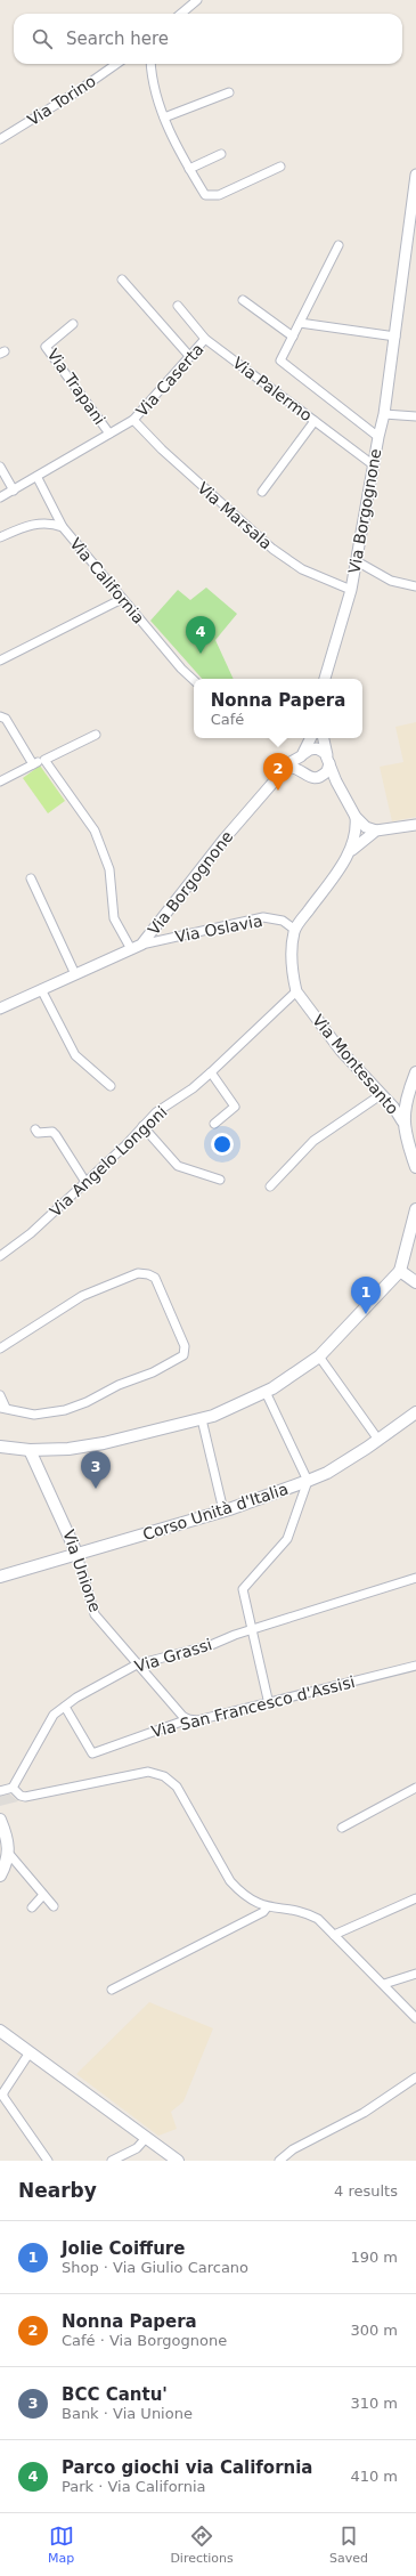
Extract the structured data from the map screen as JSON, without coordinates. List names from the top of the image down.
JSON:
{
  "streets": {
    "main road": ["Corso Unità d'Italia", "Via Unione"],
    "street": [
      "Via Torino",
      "Via Caserta",
      "Via Trapani",
      "Via Palermo",
      "Via Borgognone",
      "Via Marsala",
      "Via California",
      "Via Oslavia",
      "Via Montesanto",
      "Via Angelo Longoni",
      "Via Grassi",
      "Via San Francesco d'Assisi"
    ]
  },
  "crossings": [
    ["Via Caserta", "Via Trapani"],
    ["Via Caserta", "Via Palermo"],
    ["Via Caserta", "Via Marsala"],
    ["Via Palermo", "Via Borgognone"],
    ["Via Borgognone", "Via Marsala"],
    ["Via Borgognone", "Via Oslavia"],
    ["Via Montesanto", "Via Angelo Longoni"],
    ["Corso Unità d'Italia", "Via Unione"],
    ["Via Unione", "Via Grassi"],
    ["Via Unione", "Via San Francesco d'Assisi"],
    ["Via Grassi", "Via San Francesco d'Assisi"]
  ],
  "page": {
    "search": "Search here",
    "pins": [
      "4",
      "2",
      "1",
      "3"
    ],
    "popup": ["Nonna Papera", "Café"],
    "heading": ["Nearby", "4 results"],
    "list": [
      {
        "mark": "1",
        "name": "Jolie Coiffure",
        "note": "Shop · Via Giulio Carcano",
        "value": "190 m"
      },
      {
        "mark": "2",
        "name": "Nonna Papera",
        "note": "Café · Via Borgognone",
        "value": "300 m"
      },
      {
        "mark": "3",
        "name": "BCC Cantu'",
        "note": "Bank · Via Unione",
        "value": "310 m"
      },
      {
        "mark": "4",
        "name": "Parco giochi via California",
        "note": "Park · Via California",
        "value": "410 m"
      }
    ],
    "nav": ["Map", "Directions", "Saved"]
  }
}
